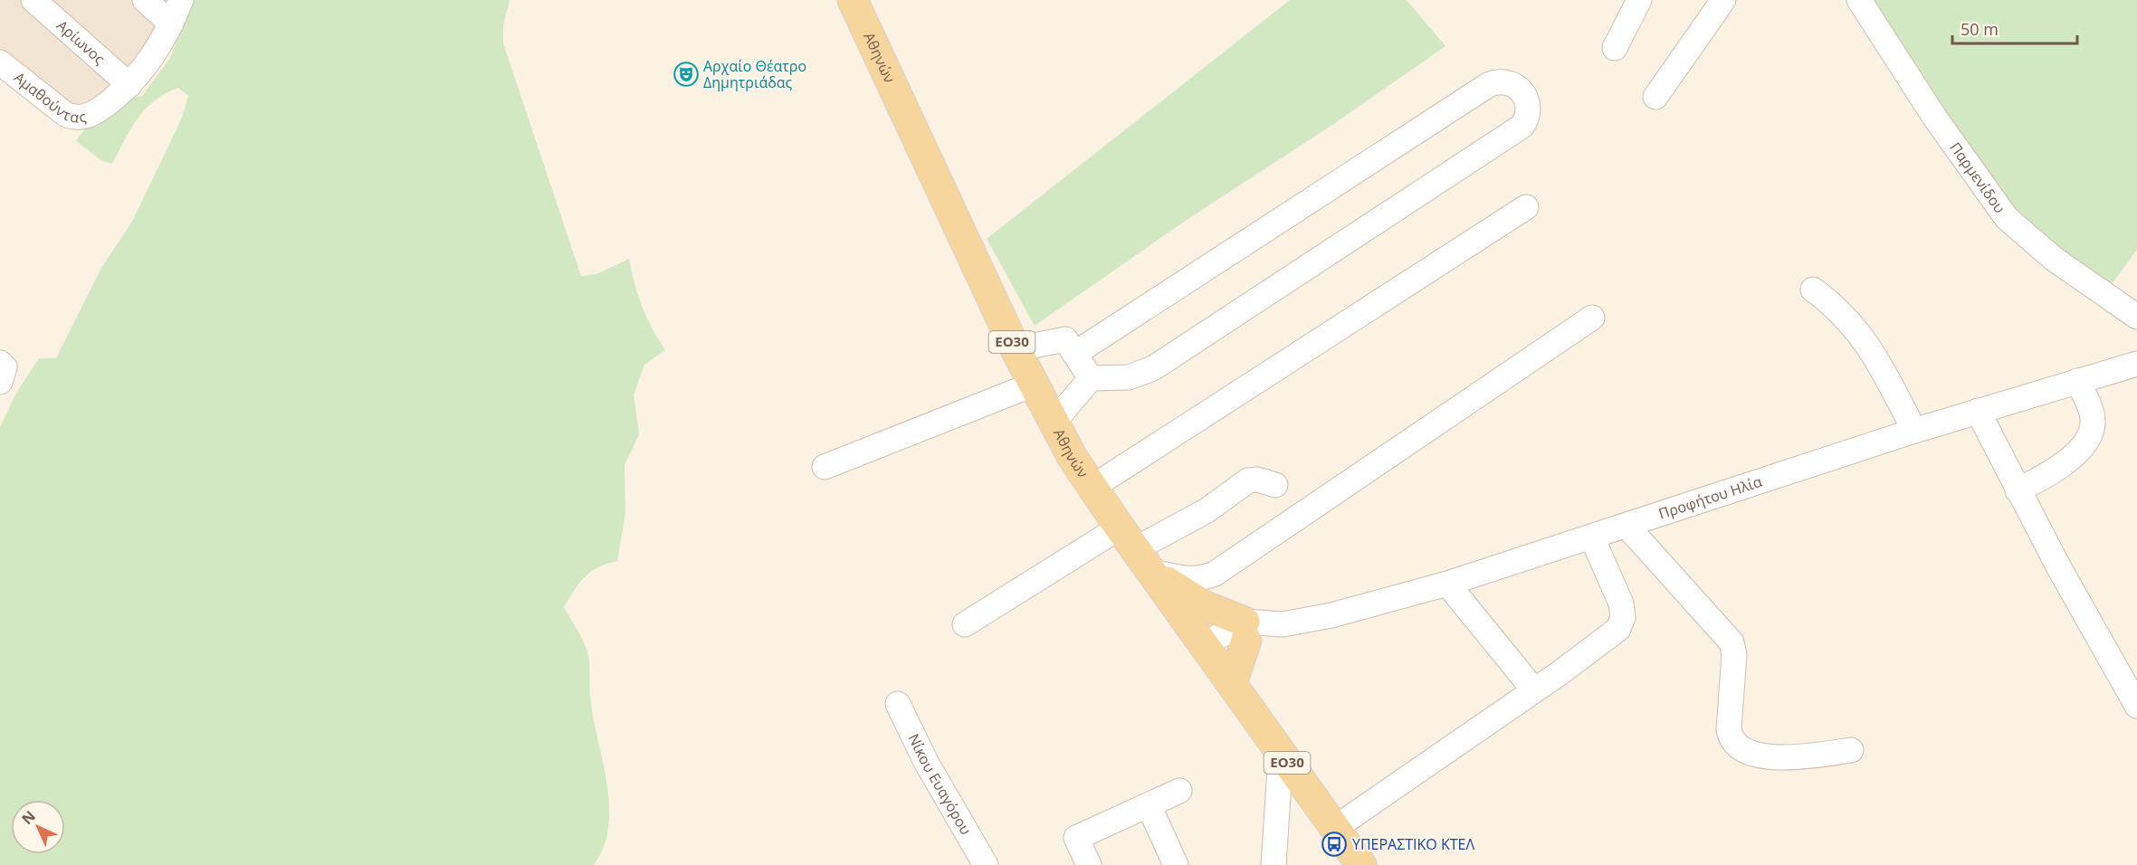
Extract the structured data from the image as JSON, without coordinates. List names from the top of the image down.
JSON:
{
  "streets": {
    "main road": ["Αθηνών", "ΕΟ30"],
    "street": [
      "Αρίωνος",
      "Αμαθούντας",
      "Παρμενίδου",
      "Προφήτου Ηλία",
      "Νίκου Ευαγόρου"
    ]
  },
  "crossings": [
    ["Αρίωνος", "Αμαθούντας"]
  ],
  "places": {
    "theatre": ["Αρχαίο Θέατρο Δημητριάδας"],
    "bus stop": ["ΥΠΕΡΑΣΤΙΚΟ ΚΤΕΛ"]
  },
  "scale_bar": "50 m",
  "north": "top left"
}
